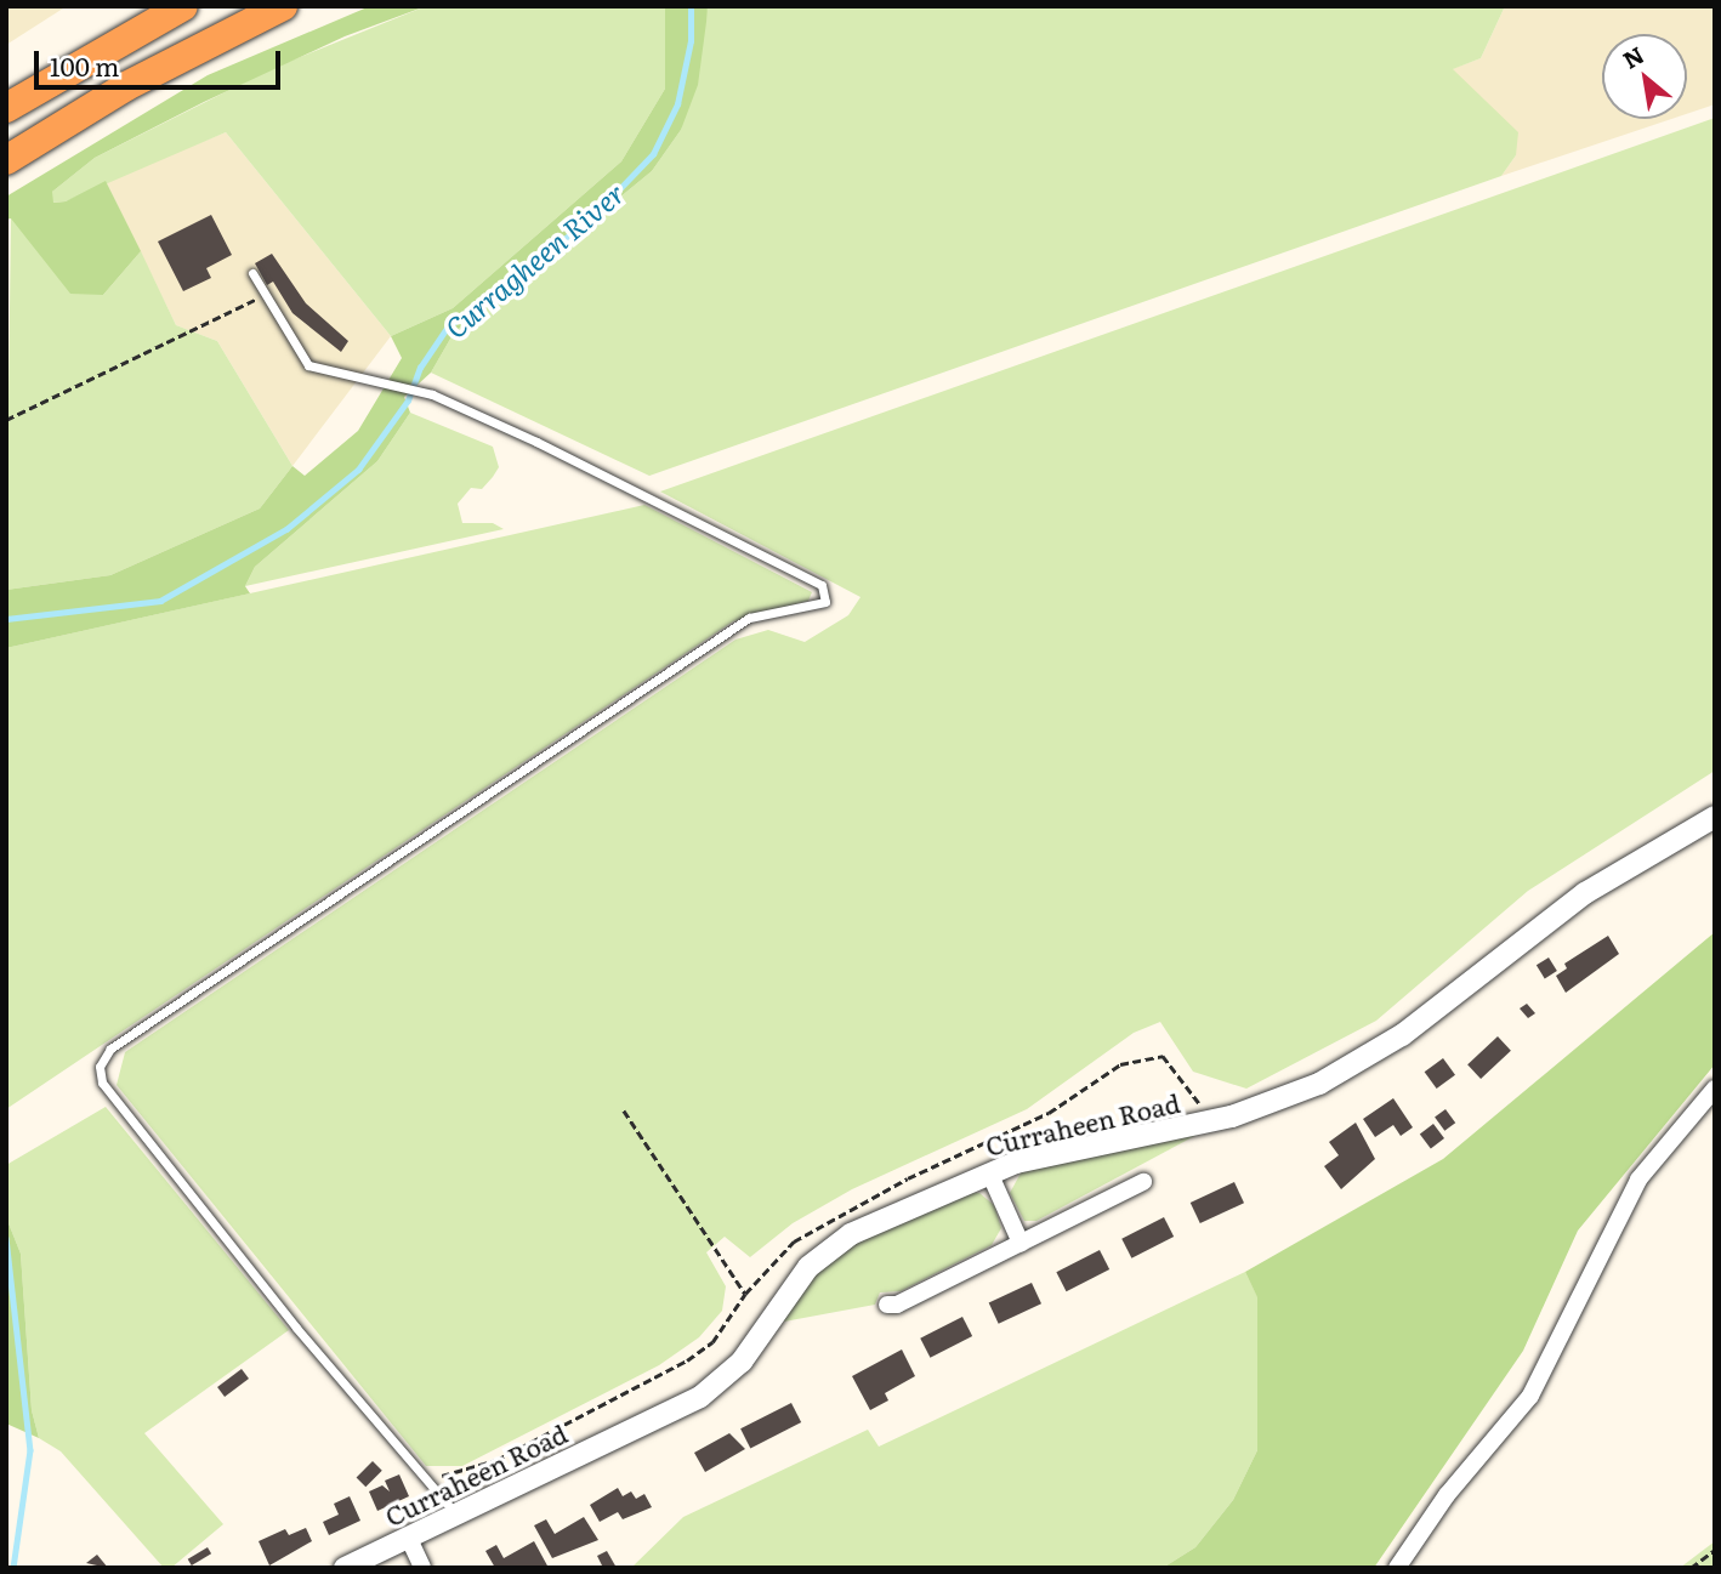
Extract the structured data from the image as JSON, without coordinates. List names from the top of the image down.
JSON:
{
  "streets": {
    "street": ["Curraheen Road"]
  },
  "water": ["Curragheen River"],
  "scale_bar": "100 m",
  "north": "top left"
}
